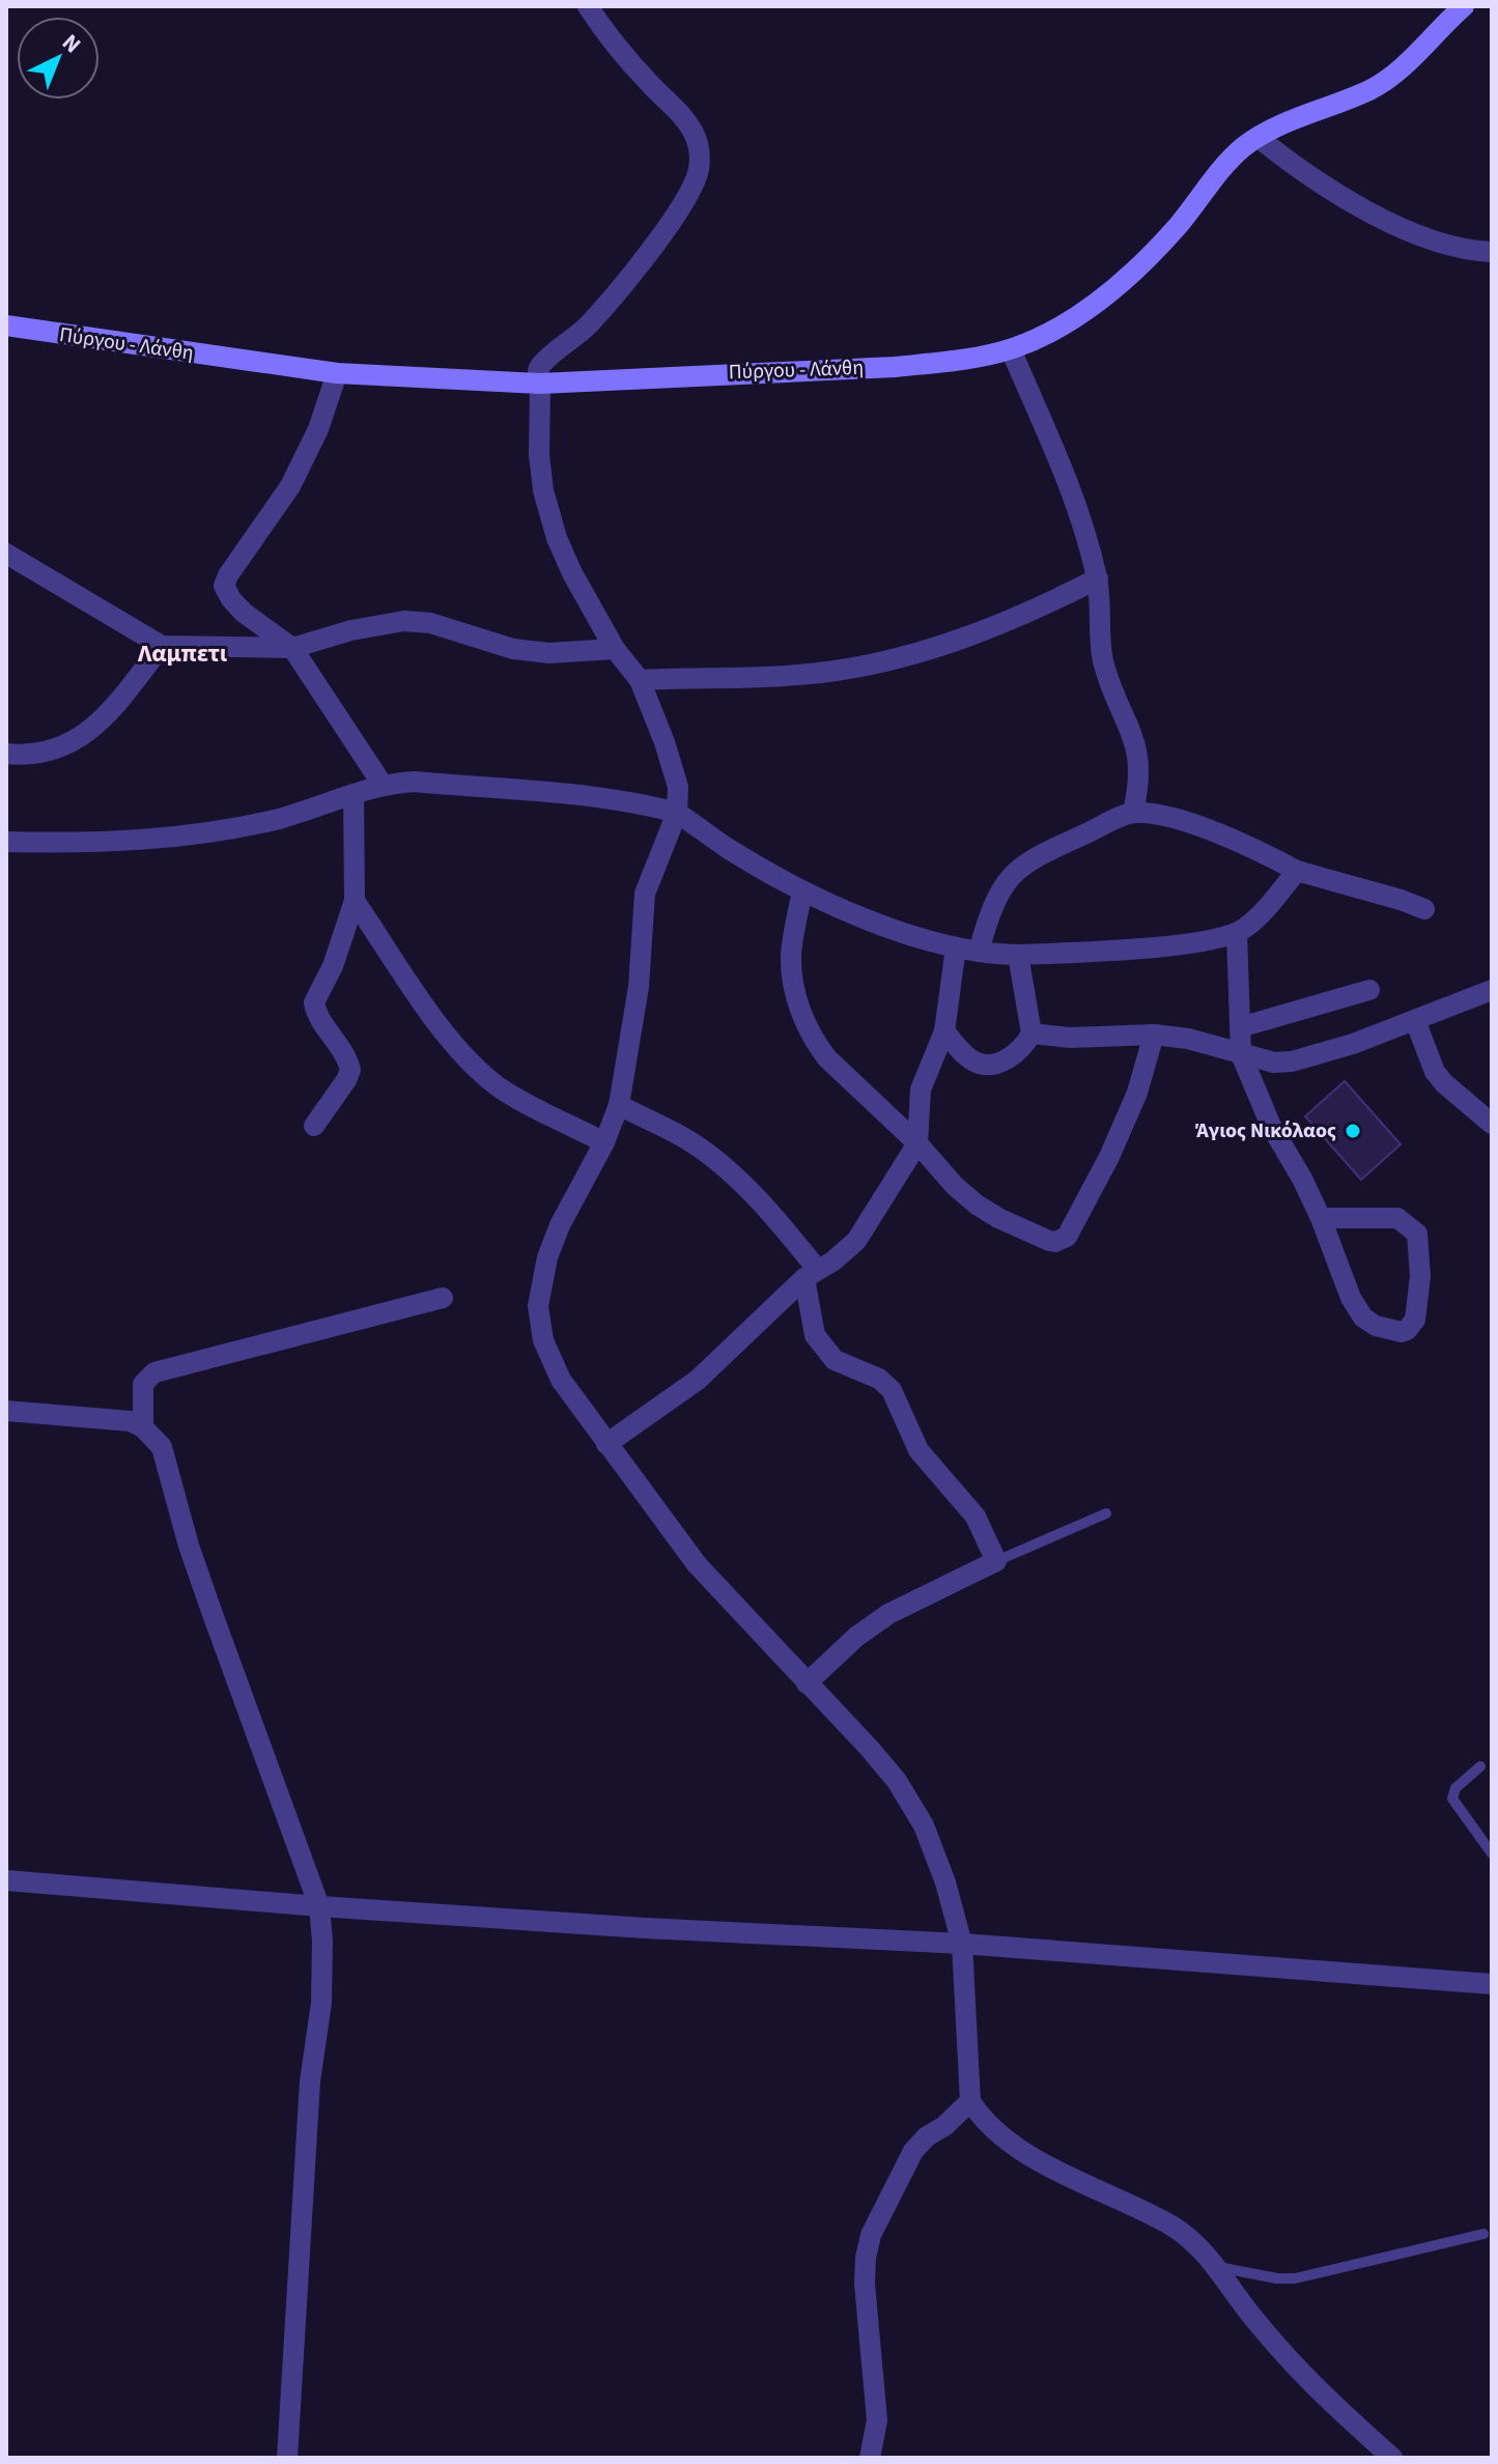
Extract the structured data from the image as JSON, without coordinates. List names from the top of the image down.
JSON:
{
  "streets": {
    "main road": ["Πύργου - Λάνθη"]
  },
  "districts": ["Λαμπετι"],
  "places": ["Άγιος Νικόλαος"],
  "north": "top right"
}
